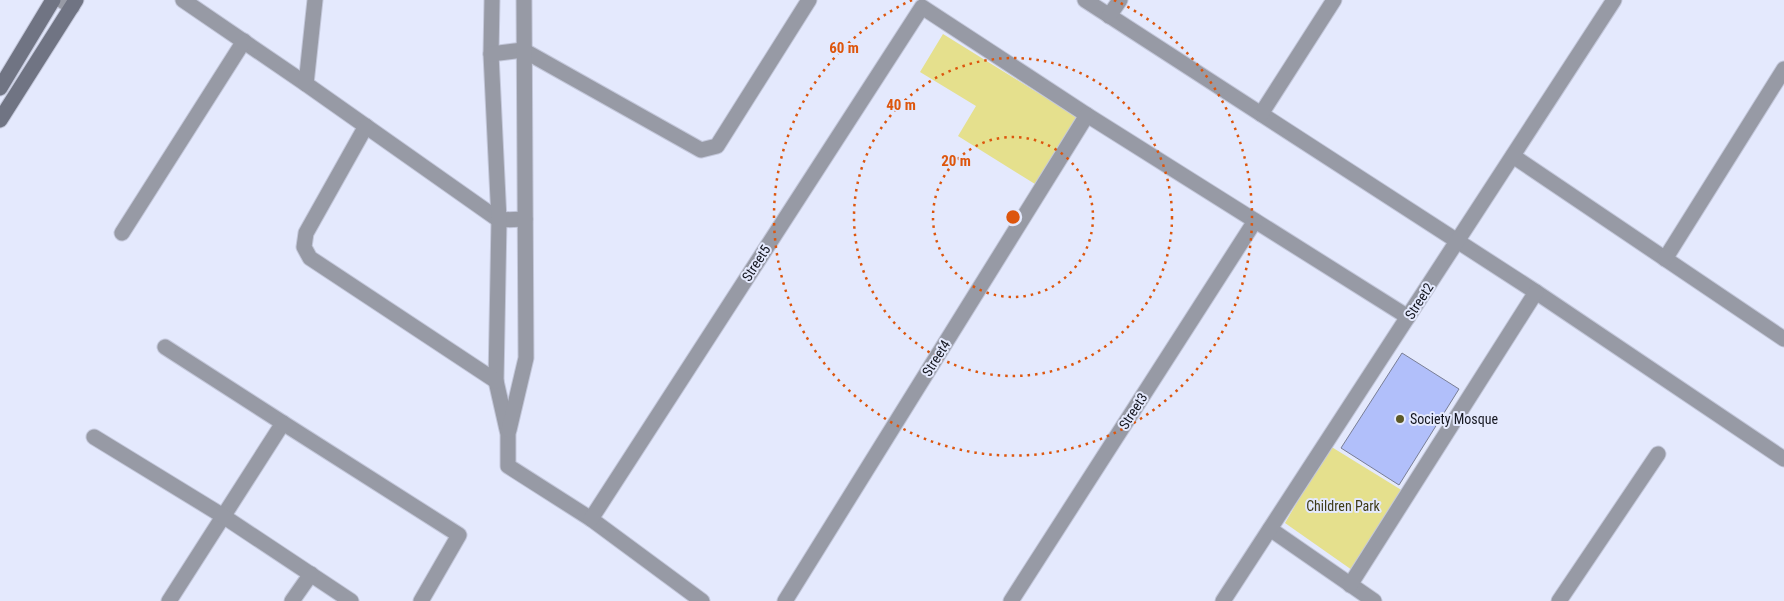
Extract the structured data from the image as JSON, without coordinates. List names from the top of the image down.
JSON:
{
  "streets": {
    "street": [
      "Street5",
      "Street2",
      "Street4",
      "Street3"
    ]
  },
  "crossings": [
    ["Street5", "Street4"]
  ],
  "parks": ["Children Park"],
  "places": ["Society Mosque"],
  "rings": ["60 m", "40 m", "20 m"]
}
